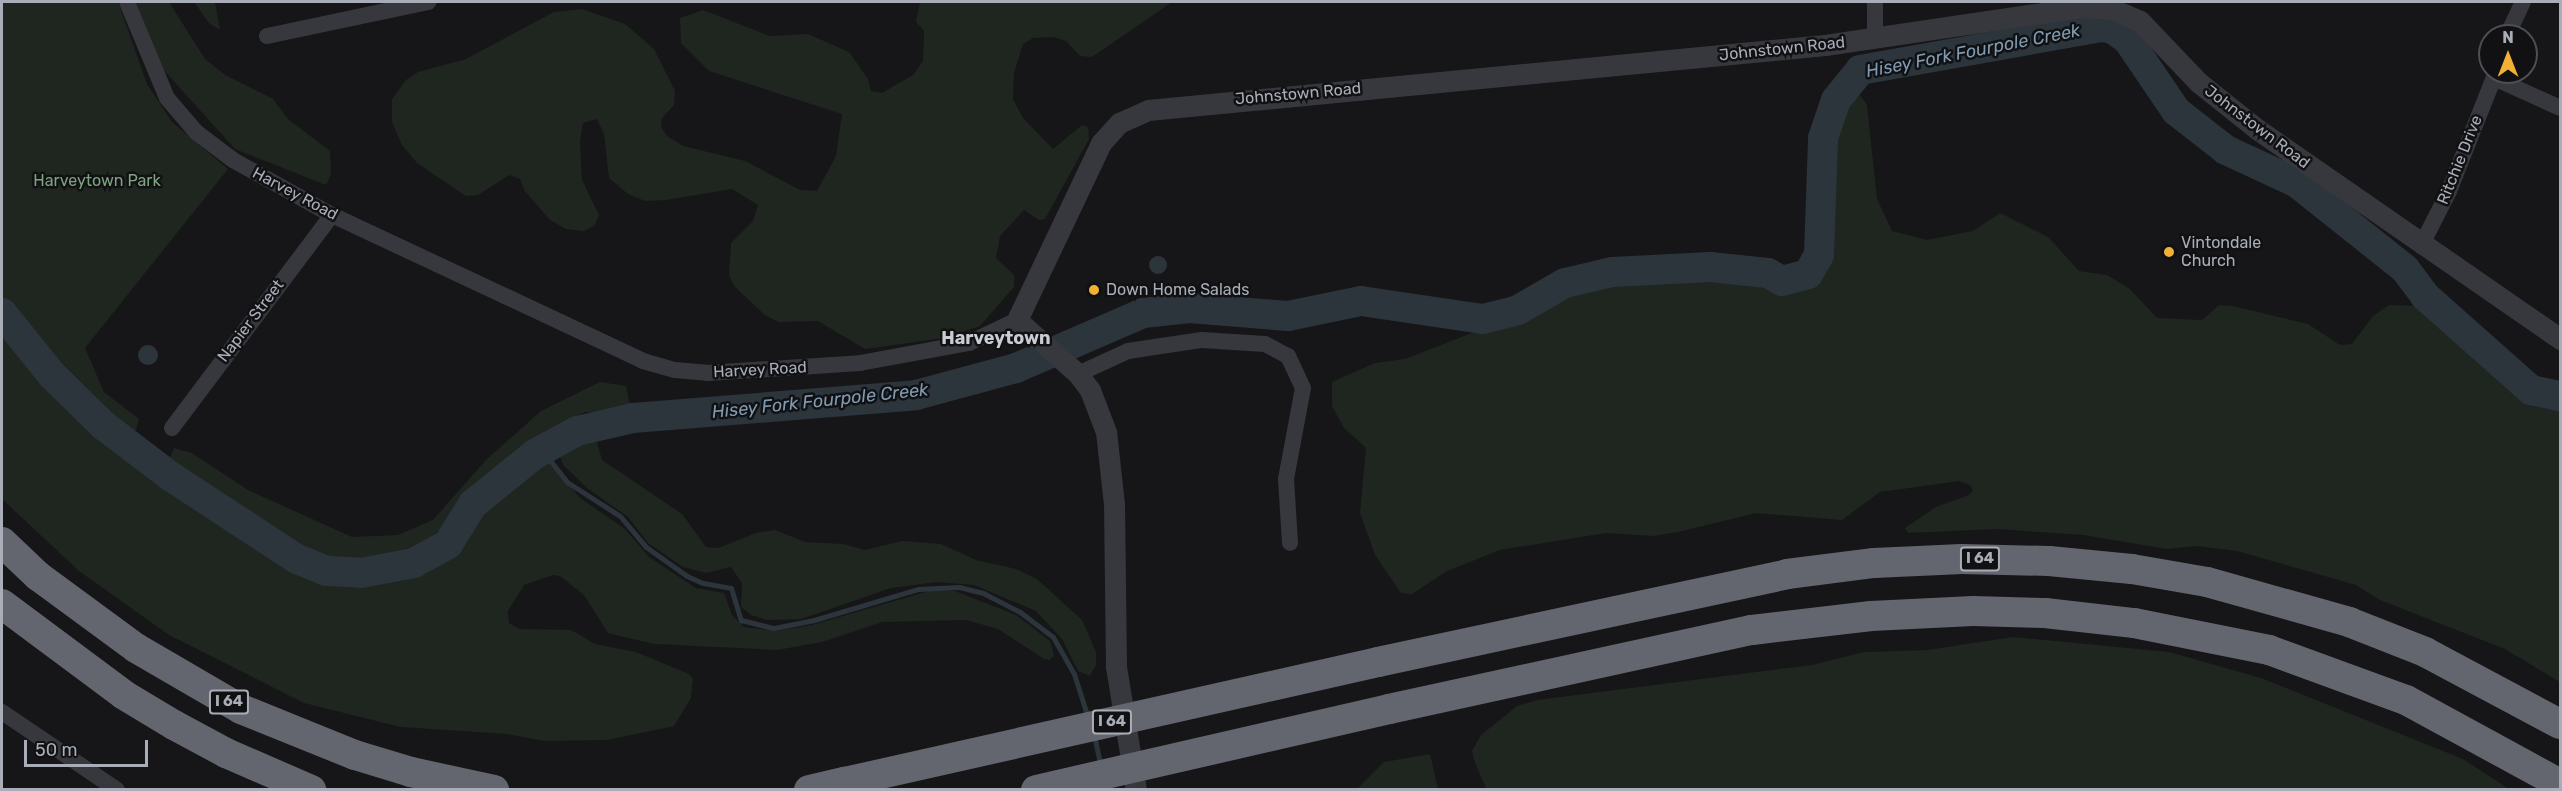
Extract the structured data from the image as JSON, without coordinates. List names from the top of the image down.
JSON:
{
  "streets": {
    "highway": ["I 64"],
    "street": [
      "Johnstown Road",
      "Ritchie Drive",
      "Harvey Road",
      "Napier Street"
    ]
  },
  "crossings": [
    ["Johnstown Road", "Ritchie Drive"],
    ["Johnstown Road", "Harvey Road"],
    ["Harvey Road", "Napier Street"]
  ],
  "districts": ["Harveytown"],
  "water": ["Hisey Fork Fourpole Creek"],
  "parks": ["Harveytown Park"],
  "places": ["Vintondale Church", "Down Home Salads"],
  "scale_bar": "50 m",
  "north": "top"
}
